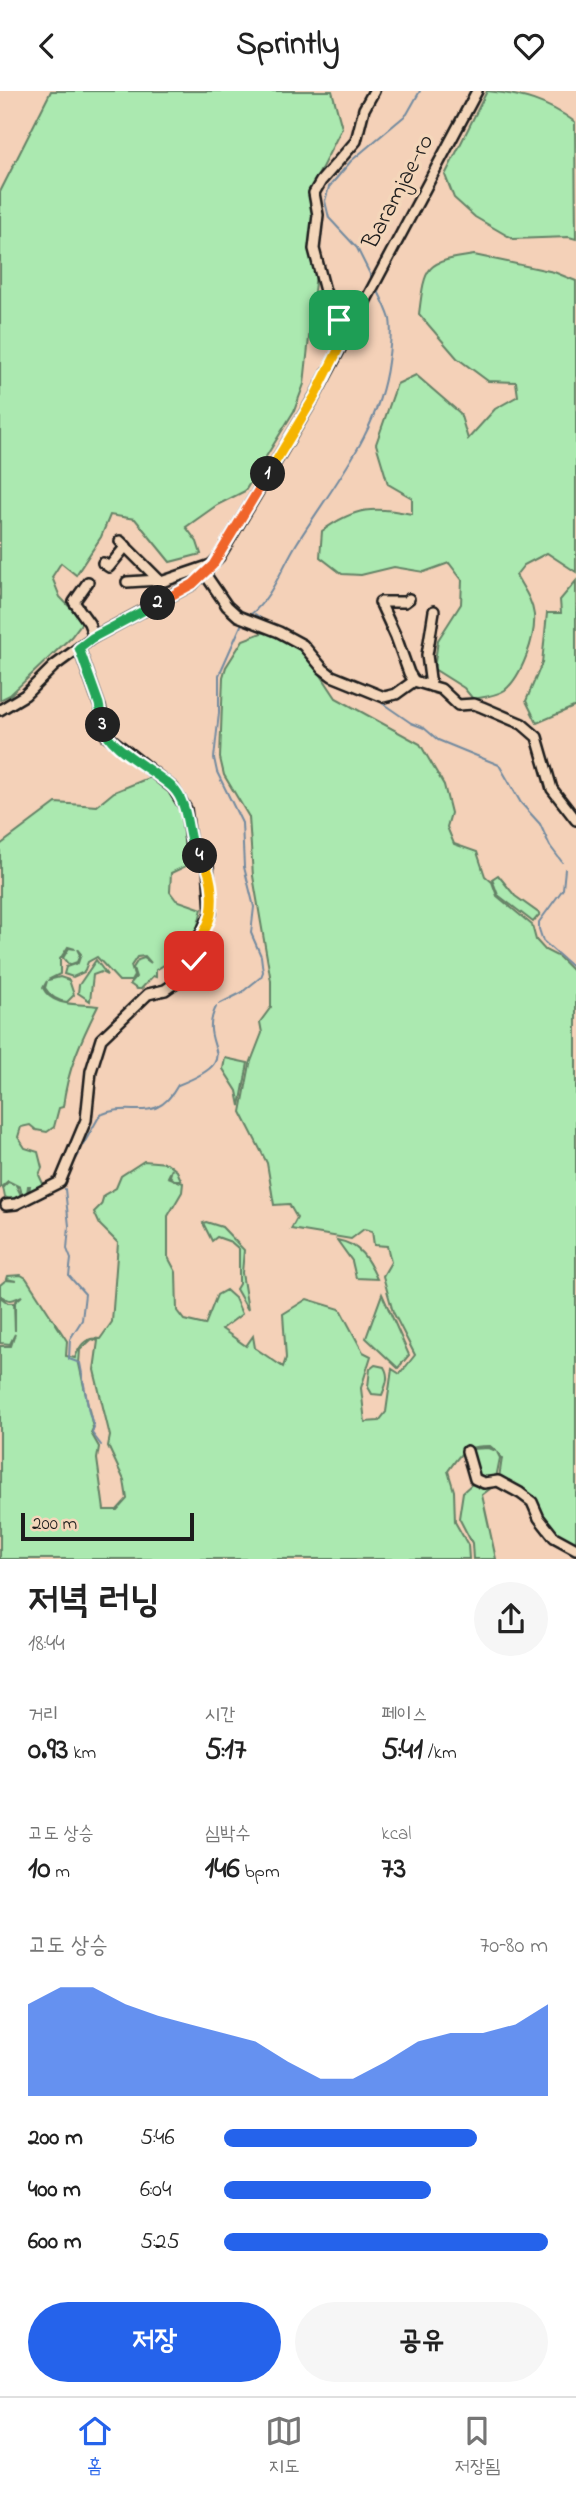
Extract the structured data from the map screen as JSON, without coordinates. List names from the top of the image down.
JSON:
{
  "streets": {
    "street": ["Baramjae-ro"]
  },
  "scale_bar": "200 m",
  "page": {
    "header": "Sprintly",
    "pins": [
      "1",
      "2",
      "3",
      "4"
    ],
    "scale": "200 m",
    "heading": ["저녁 러닝", "18:44"],
    "stats": [
      ["거리", "0.93 km"],
      ["시간", "5:17"],
      ["페이스", "5:41 /km"],
      ["고도 상승", "10 m"],
      ["심박수", "146 bpm"],
      ["kcal", "73"]
    ],
    "chart": ["고도 상승", "70–80 m"],
    "list": [
      {
        "name": "200 m",
        "note": "5:46"
      },
      {
        "name": "400 m",
        "note": "6:04"
      },
      {
        "name": "600 m",
        "note": "5:25"
      }
    ],
    "buttons": ["저장", "공유"],
    "tabs": ["홈", "지도", "저장됨"]
  }
}
